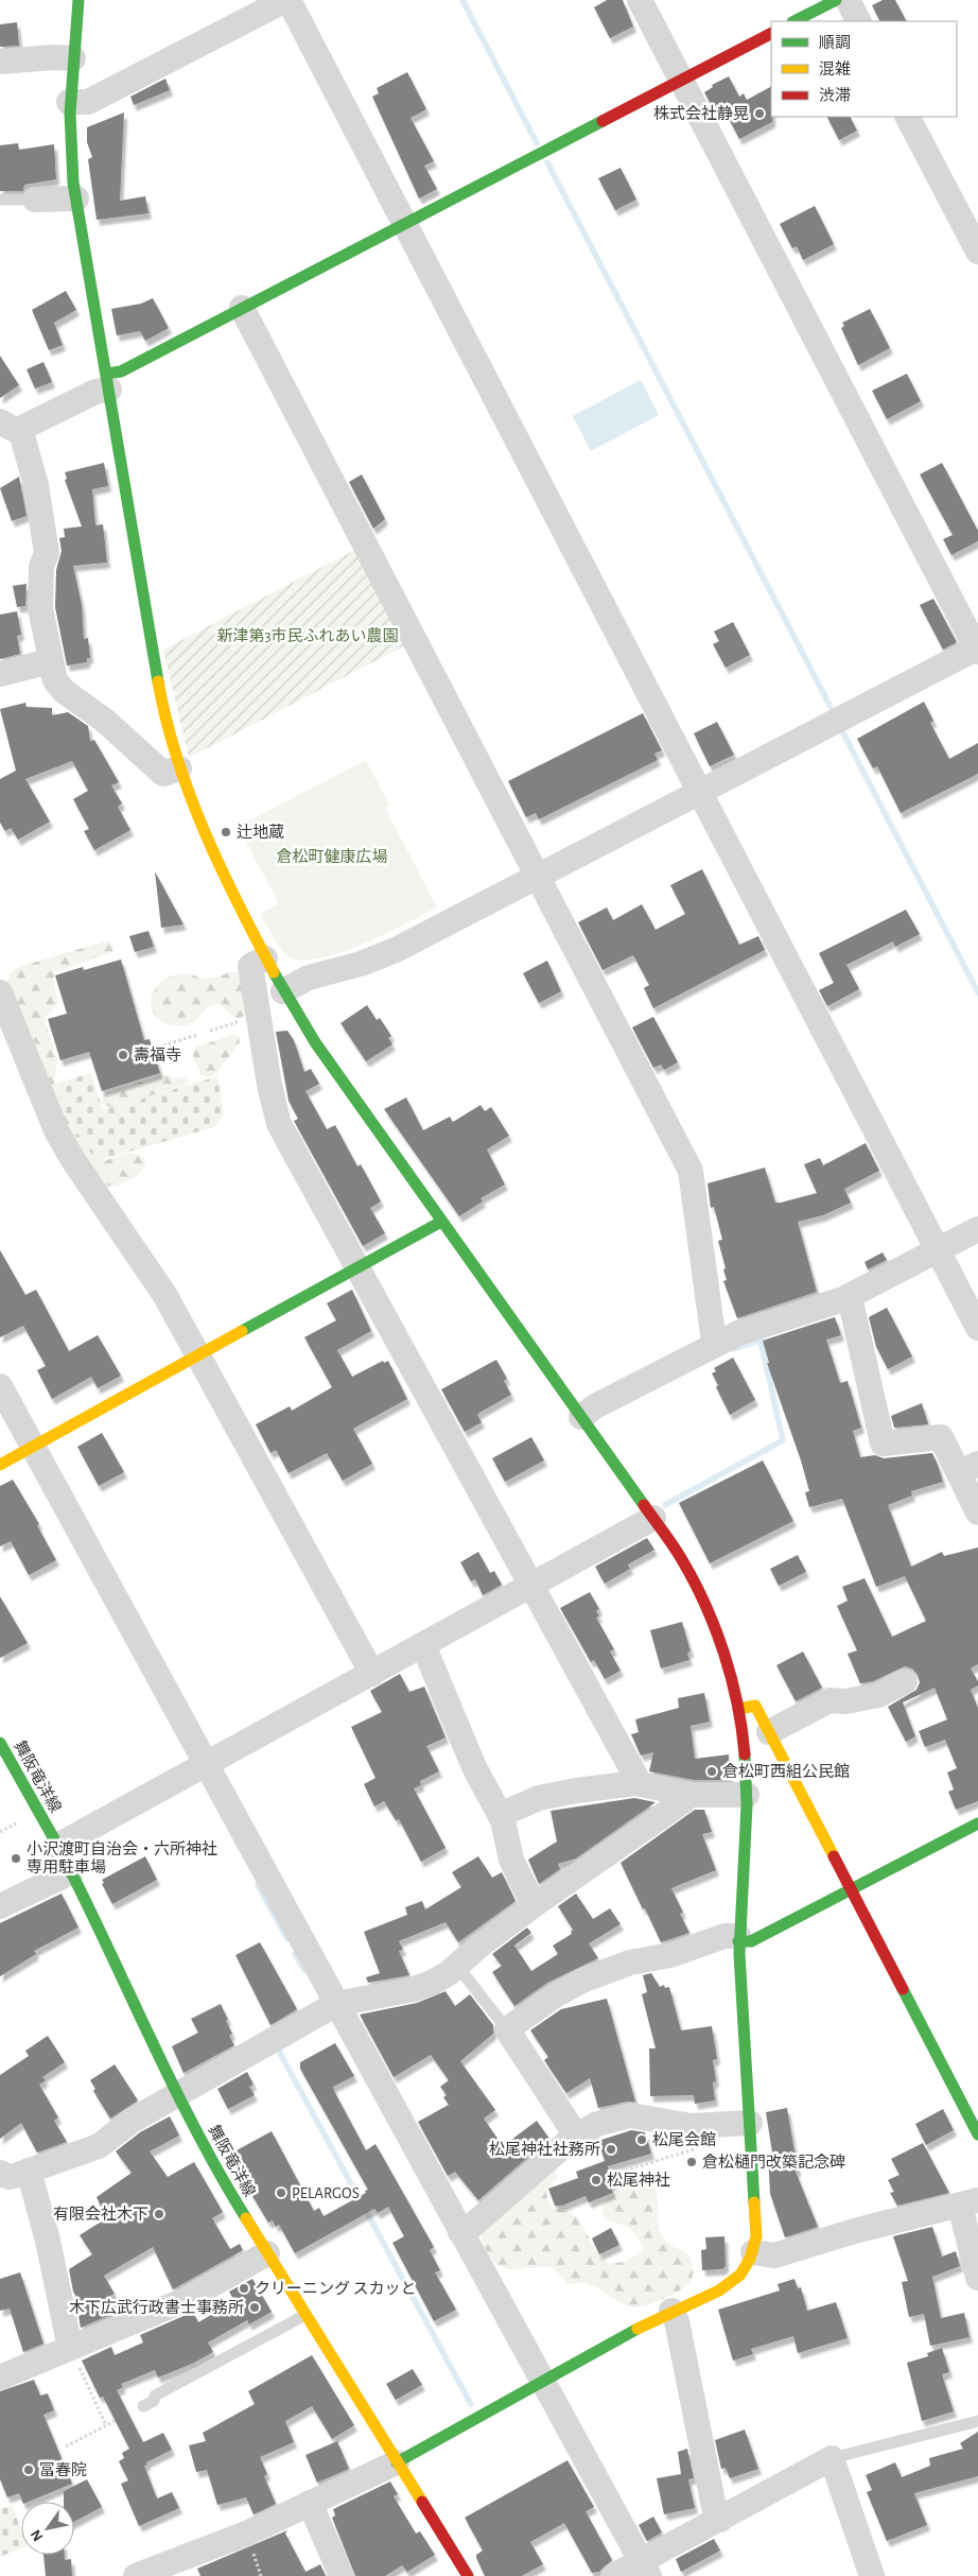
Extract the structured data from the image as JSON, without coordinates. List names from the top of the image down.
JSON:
{
  "streets": {
    "street": ["舞阪竜洋線"]
  },
  "parks": ["新津第3市民ふれあい農園", "倉松町健康広場"],
  "places": [
    "株式会社静晃",
    "辻地蔵",
    "壽福寺",
    "倉松町西組公民館",
    "小沢渡町自治会・六所神社 専用駐車場",
    "松尾会館",
    "松尾神社社務所",
    "倉松樋門改築記念碑",
    "松尾神社",
    "PELARGOS",
    "有限会社木下",
    "クリーニング スカッと",
    "木下広武行政書士事務所",
    "冨春院"
  ],
  "legend": ["順調", "混雑", "渋滞"],
  "north": "bottom left"
}
